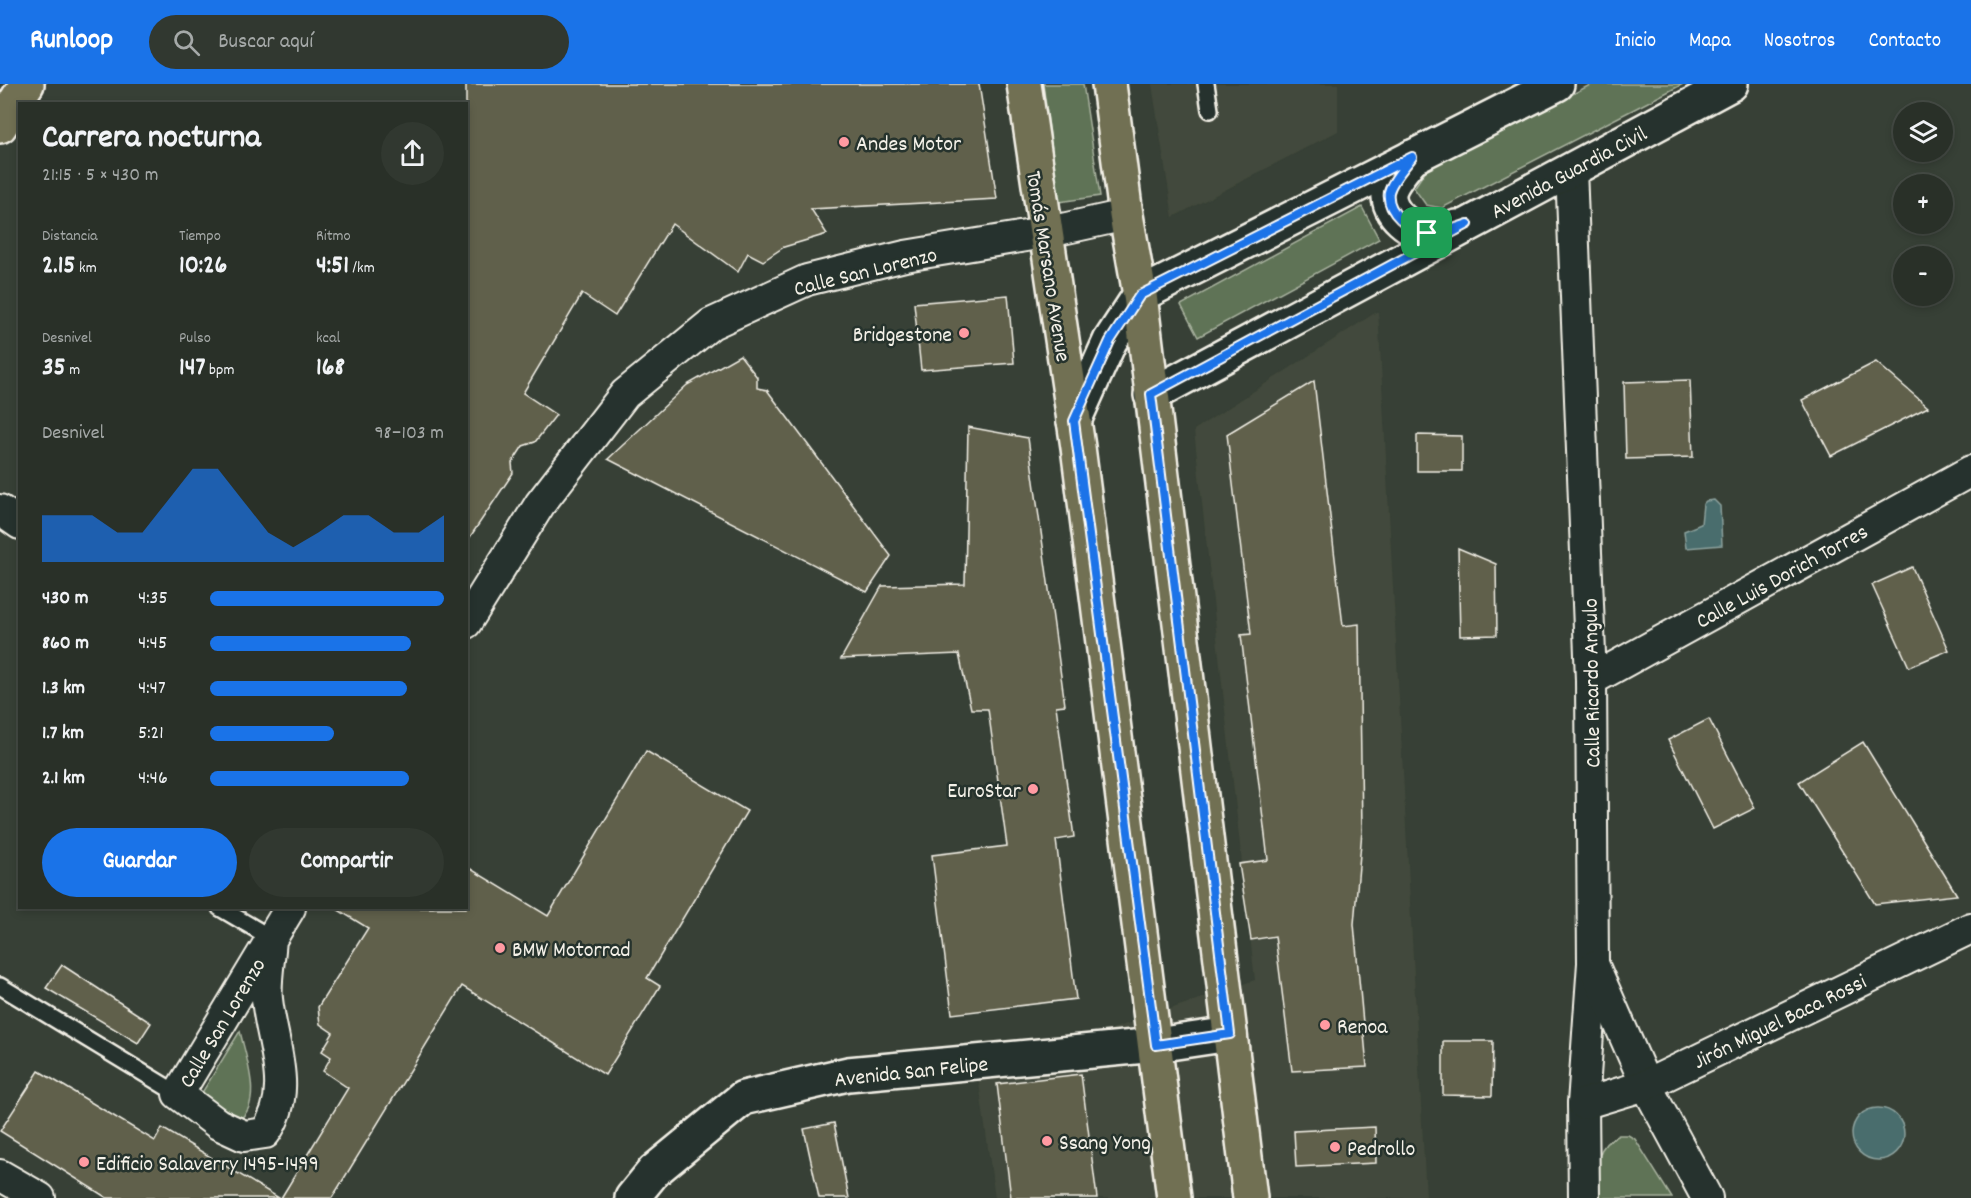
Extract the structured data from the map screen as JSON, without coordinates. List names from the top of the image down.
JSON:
{
  "streets": {
    "main road": ["Avenida Guardia Civil", "Tomás Marsano Avenue", "Avenida San Felipe"],
    "street": [
      "Calle San Lorenzo",
      "Calle Luis Dorich Torres",
      "Calle Ricardo Angulo",
      "Jirón Miguel Baca Rossi"
    ]
  },
  "crossings": [
    ["Avenida Guardia Civil", "Calle Ricardo Angulo"],
    ["Tomás Marsano Avenue", "Calle San Lorenzo"],
    ["Tomás Marsano Avenue", "Avenida San Felipe"],
    ["Calle Luis Dorich Torres", "Calle Ricardo Angulo"],
    ["Calle Ricardo Angulo", "Jirón Miguel Baca Rossi"]
  ],
  "places": [
    "Andes Motor",
    "Bridgestone",
    "EuroStar",
    "BMW Motorrad",
    "Renoa",
    "Ssang Yong",
    "Pedrollo",
    "Edificio Salaverry 1495-1499"
  ],
  "page": {
    "header": "Runloop",
    "search": "Buscar aquí",
    "nav": [
      "Inicio",
      "Mapa",
      "Nosotros",
      "Contacto"
    ],
    "map_buttons": ["+", "−"],
    "heading": ["Carrera nocturna", "21:15 · 5 × 430 m"],
    "stats": [
      ["Distancia", "2.15 km"],
      ["Tiempo", "10:26"],
      ["Ritmo", "4:51 /km"],
      ["Desnivel", "35 m"],
      ["Pulso", "147 bpm"],
      ["kcal", "168"]
    ],
    "chart": ["Desnivel", "98–103 m"],
    "list": [
      {
        "name": "430 m",
        "note": "4:35"
      },
      {
        "name": "860 m",
        "note": "4:45"
      },
      {
        "name": "1.3 km",
        "note": "4:47"
      },
      {
        "name": "1.7 km",
        "note": "5:21"
      },
      {
        "name": "2.1 km",
        "note": "4:46"
      }
    ],
    "buttons": ["Guardar", "Compartir"]
  }
}
